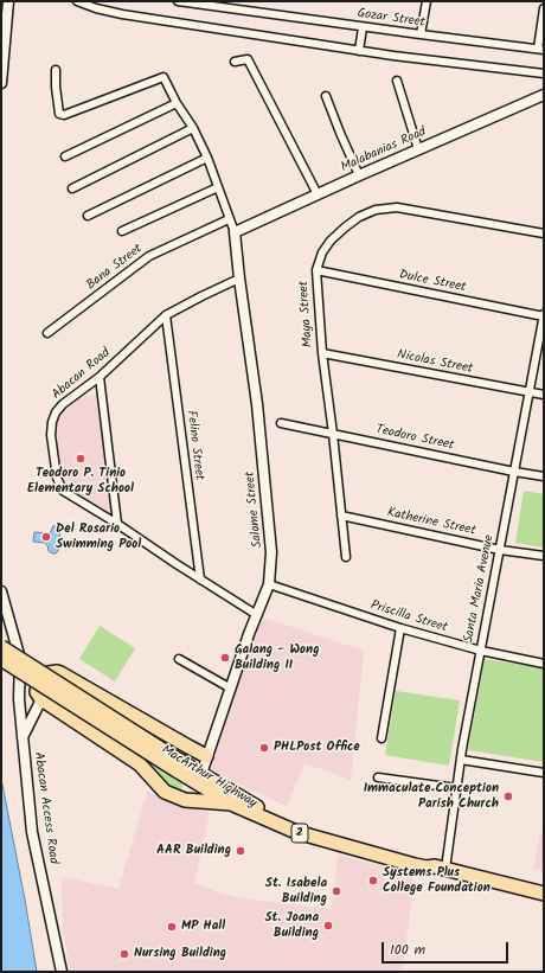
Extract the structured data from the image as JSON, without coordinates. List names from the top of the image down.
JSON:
{
  "streets": {
    "highway": ["MacArthur Highway", "2"],
    "main road": ["Malabanias Road", "Salome Street", "Abacan Access Road"],
    "street": [
      "Gozar Street",
      "Bana Street",
      "Dulce Street",
      "Maya Street",
      "Nicolas Street",
      "Abacan Road",
      "Teodoro Street",
      "Felino Street",
      "Katherine Street",
      "Santa Maria Avenue",
      "Priscilla Street"
    ]
  },
  "crossings": [
    ["Malabanias Road", "Salome Street"],
    ["Dulce Street", "Maya Street"],
    ["Dulce Street", "Santa Maria Avenue"],
    ["Maya Street", "Nicolas Street"],
    ["Maya Street", "Teodoro Street"],
    ["Maya Street", "Katherine Street"],
    ["Nicolas Street", "Santa Maria Avenue"],
    ["Abacan Road", "Felino Street"],
    ["Abacan Road", "Salome Street"],
    ["Teodoro Street", "Santa Maria Avenue"],
    ["Salome Street", "Priscilla Street"],
    ["Salome Street", "MacArthur Highway"],
    ["Katherine Street", "Santa Maria Avenue"],
    ["Santa Maria Avenue", "Priscilla Street"],
    ["Santa Maria Avenue", "MacArthur Highway"]
  ],
  "places": [
    "Teodoro P. Tinio Elementary School",
    "Del Rosario Swimming Pool",
    "Galang - Wong Building II",
    "PHLPost Office",
    "Immaculate Conception Parish Church",
    "AAR Building",
    "Systems Plus College Foundation",
    "St. Isabela Building",
    "St. Joana Building",
    "MP Hall",
    "Nursing Building"
  ],
  "scale_bar": "100 m"
}
